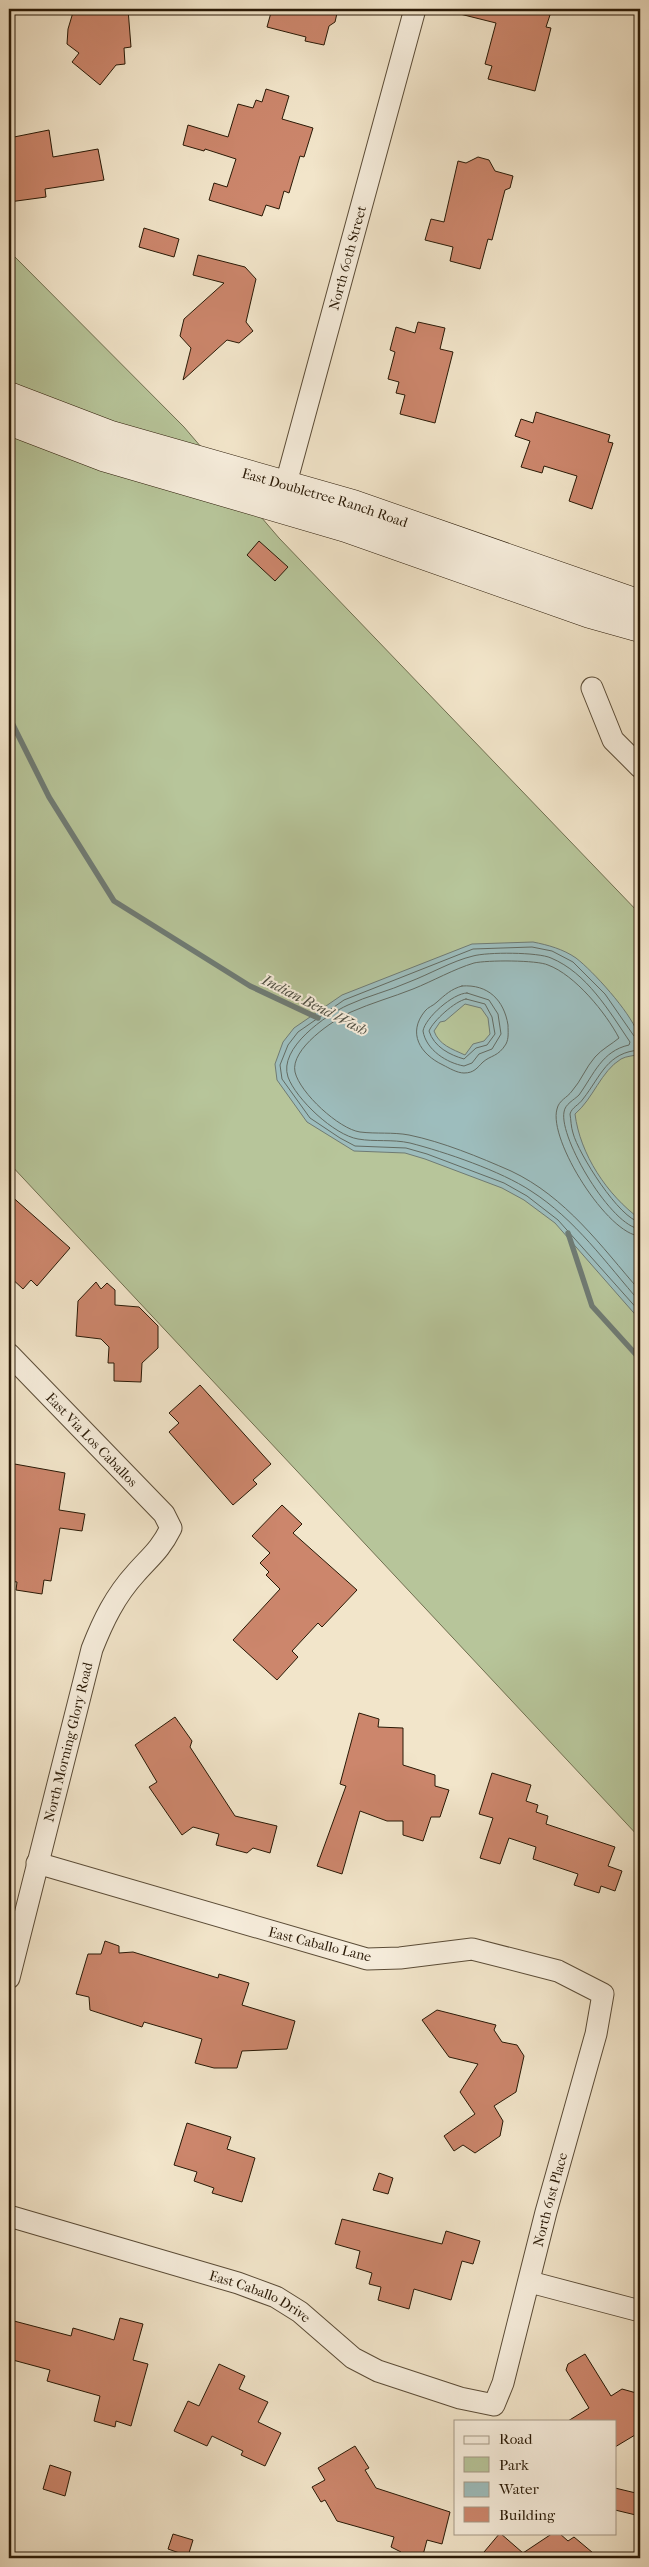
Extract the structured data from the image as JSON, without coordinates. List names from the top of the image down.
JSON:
{
  "streets": {
    "main road": ["East Doubletree Ranch Road"],
    "street": [
      "North 60th Street",
      "East Via Los Caballos",
      "North Morning Glory Road",
      "East Caballo Lane",
      "North 61st Place",
      "East Caballo Drive"
    ]
  },
  "crossings": [
    ["North 60th Street", "East Doubletree Ranch Road"],
    ["East Via Los Caballos", "North Morning Glory Road"],
    ["North Morning Glory Road", "East Caballo Lane"],
    ["East Caballo Lane", "North 61st Place"],
    ["North 61st Place", "East Caballo Drive"]
  ],
  "water": ["Indian Bend Wash"],
  "legend": [
    "Road",
    "Park",
    "Water",
    "Building"
  ]
}
